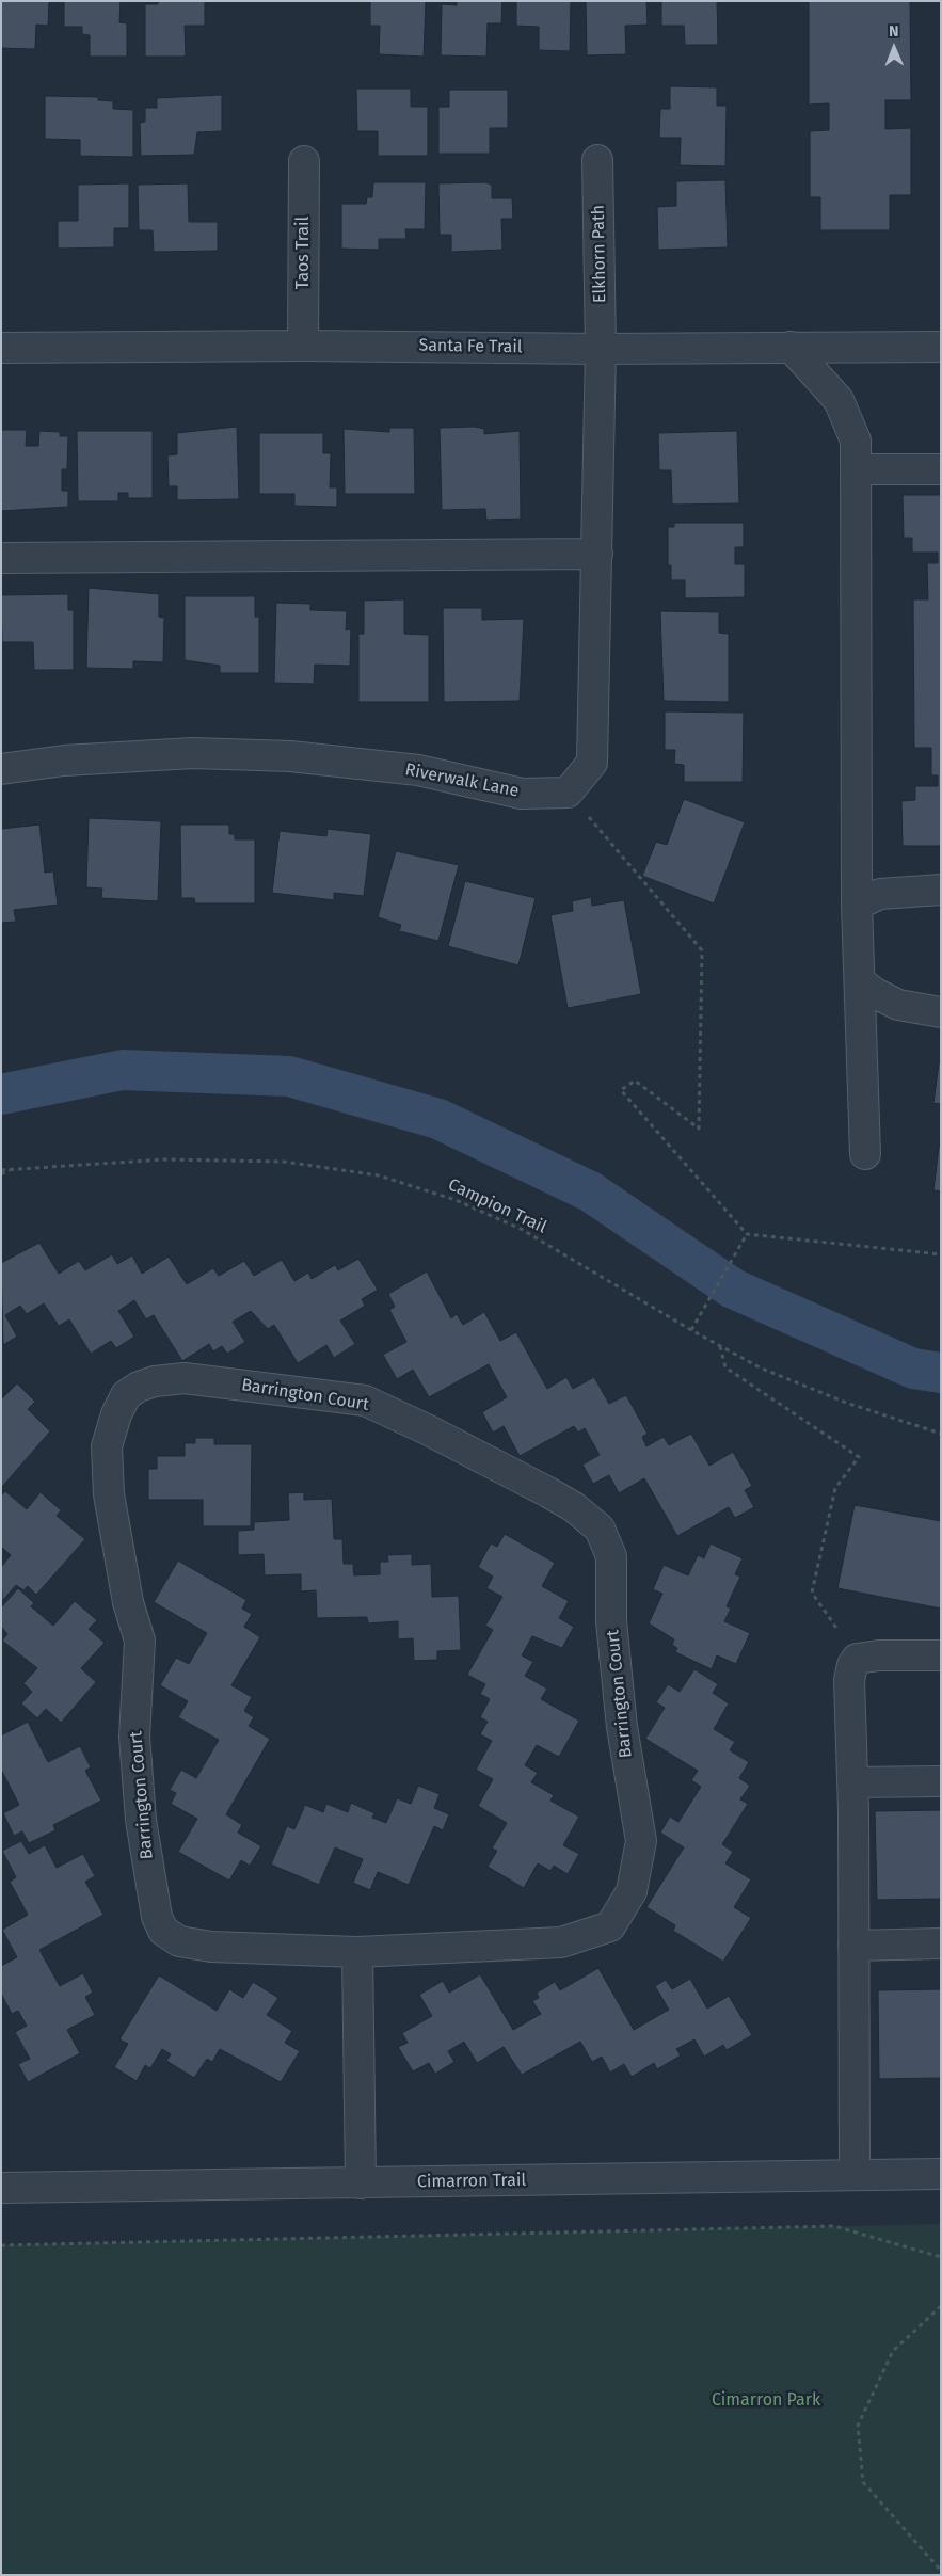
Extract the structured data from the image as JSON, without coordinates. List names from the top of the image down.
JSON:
{
  "streets": {
    "street": [
      "Taos Trail",
      "Elkhorn Path",
      "Santa Fe Trail",
      "Riverwalk Lane",
      "Barrington Court",
      "Cimarron Trail"
    ],
    "path": ["Campion Trail"]
  },
  "crossings": [
    ["Taos Trail", "Santa Fe Trail"],
    ["Elkhorn Path", "Santa Fe Trail"]
  ],
  "parks": ["Cimarron Park"],
  "north": "top"
}
